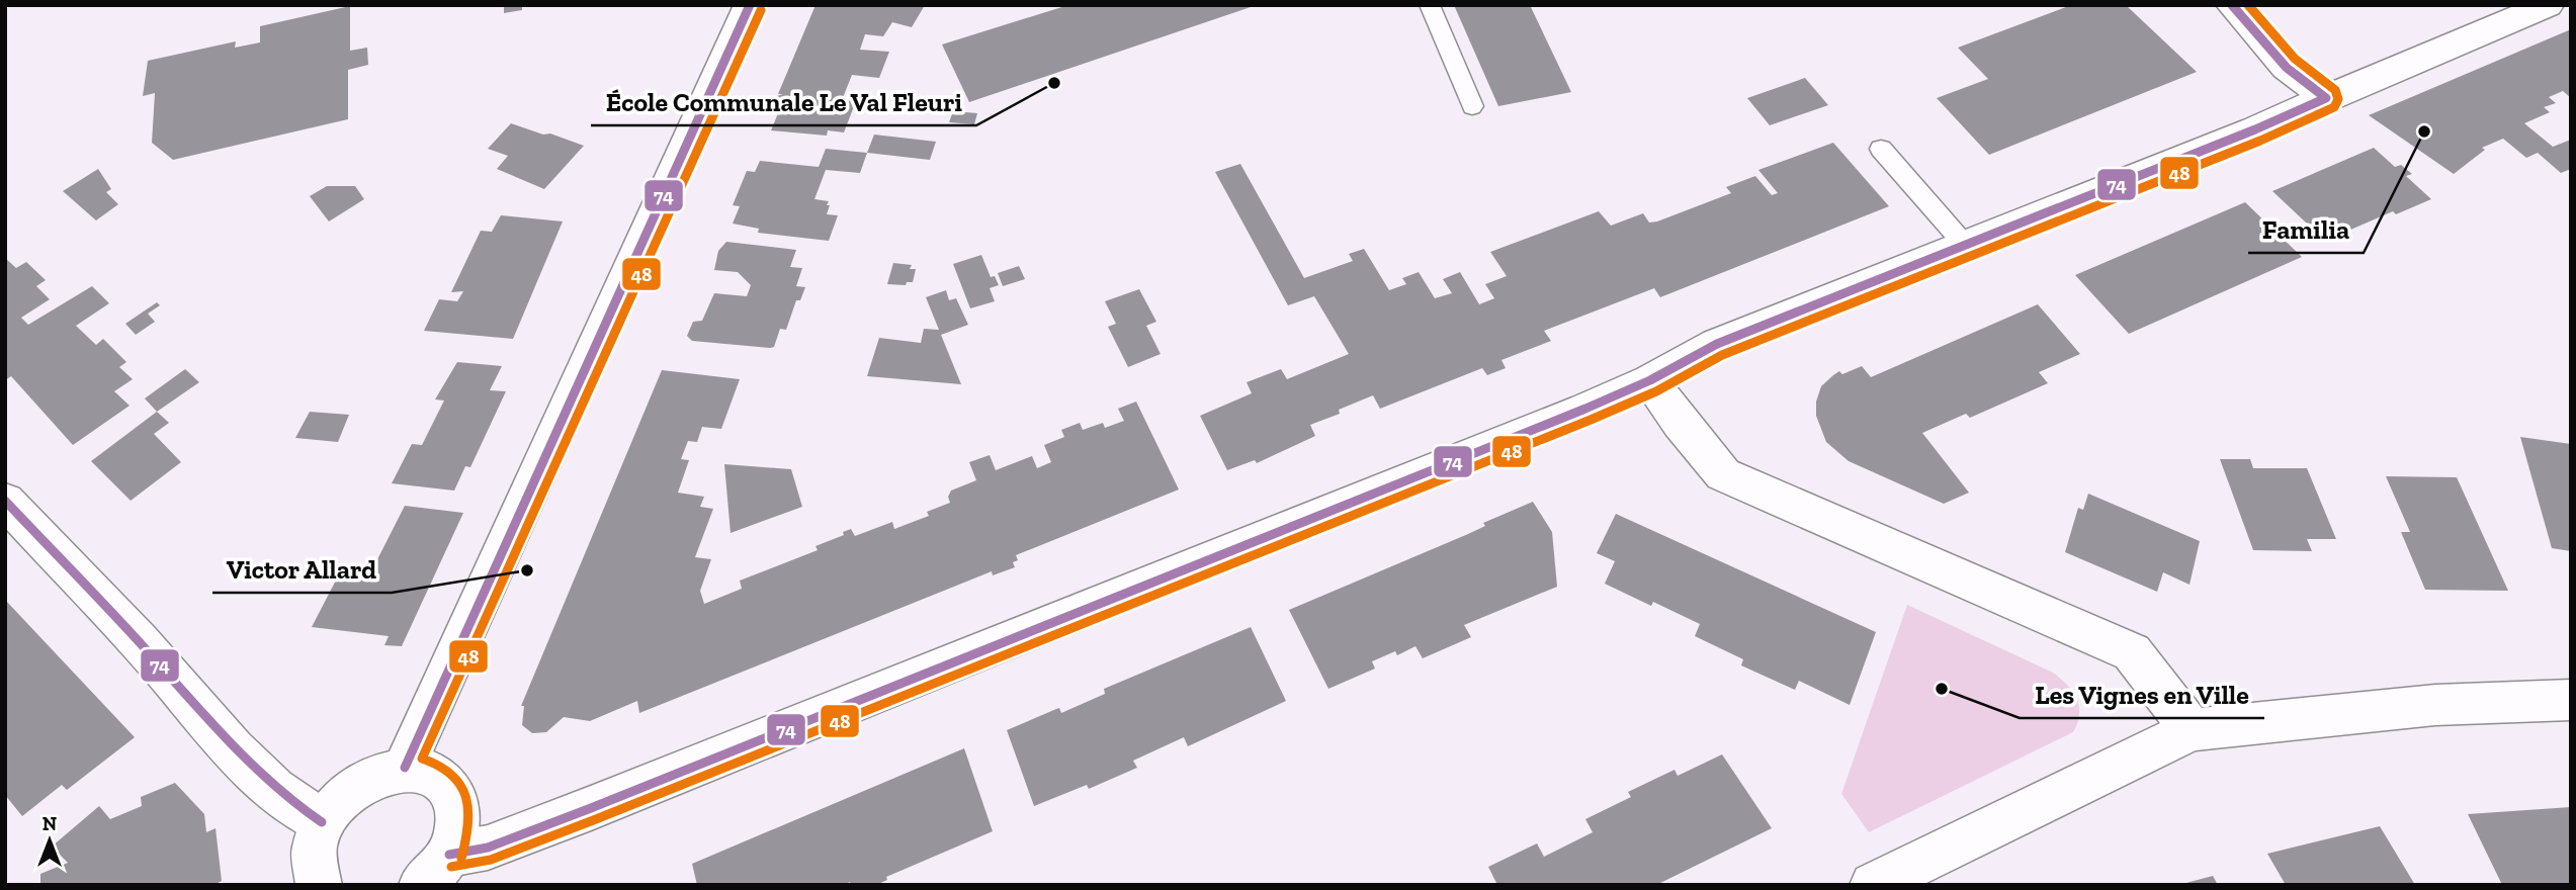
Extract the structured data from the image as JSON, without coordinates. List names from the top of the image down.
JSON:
{
  "places": [
    "École Communale Le Val Fleuri",
    "Familia",
    "Victor Allard",
    "Les Vignes en Ville"
  ],
  "lines": ["transit line 74", "transit line 48"],
  "north": "top"
}
